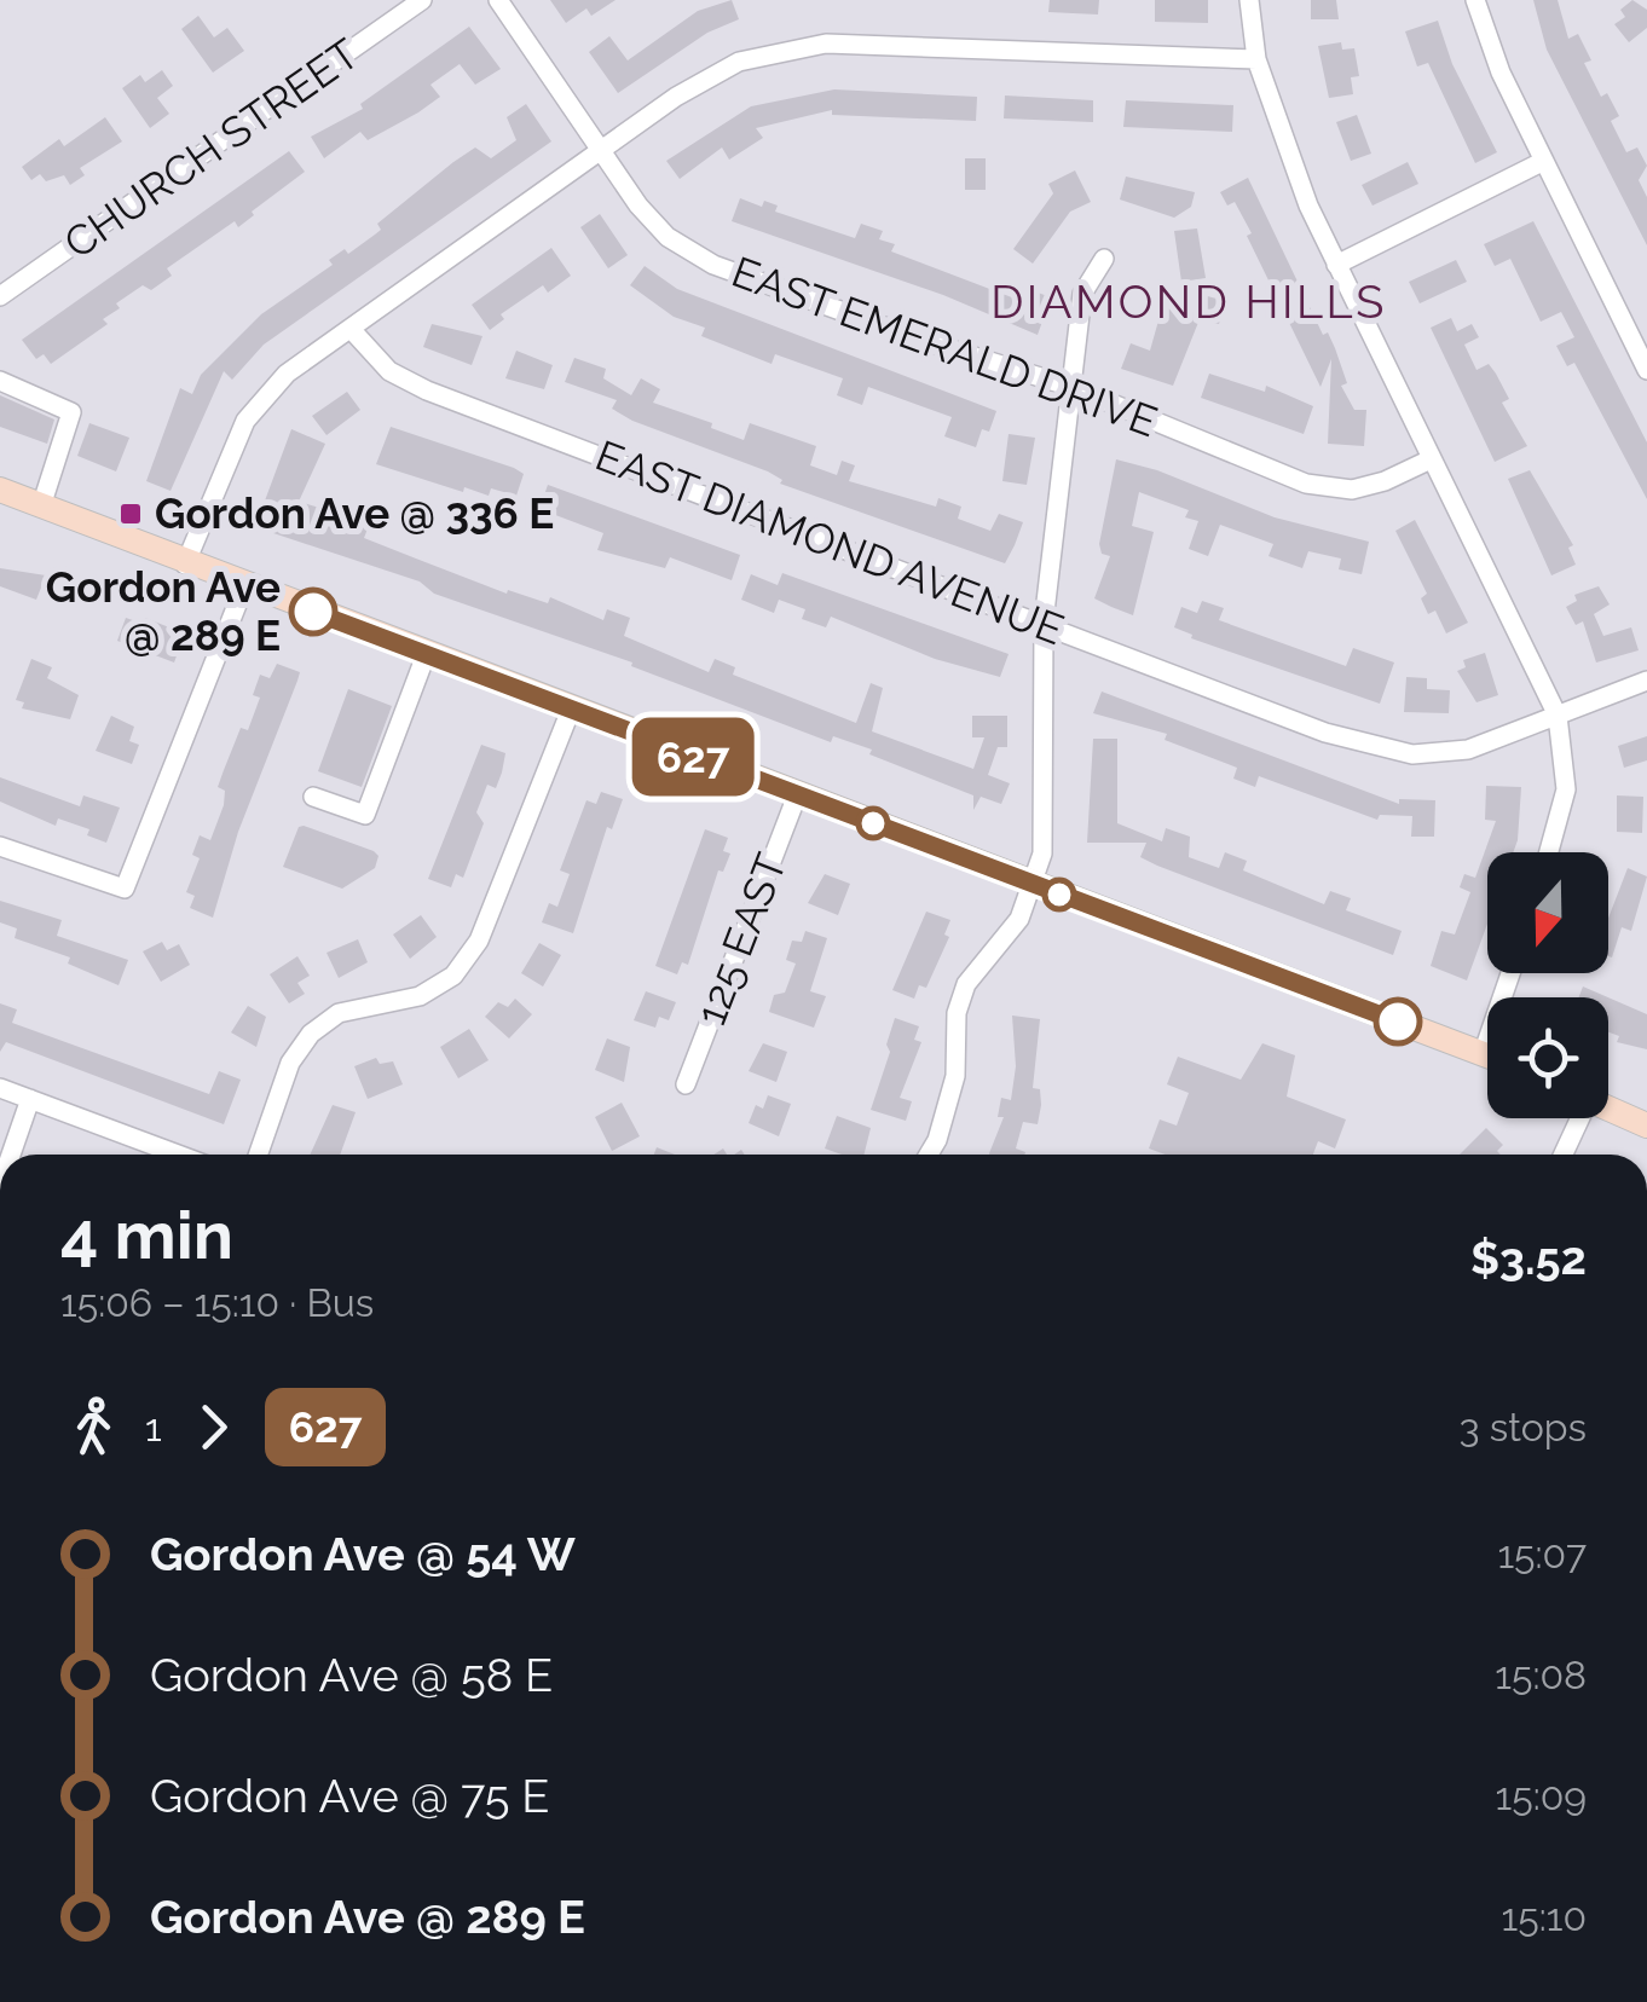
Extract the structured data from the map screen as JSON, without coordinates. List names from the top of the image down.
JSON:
{
  "streets": {
    "street": [
      "CHURCH STREET",
      "EAST EMERALD DRIVE",
      "EAST DIAMOND AVENUE",
      "125 EAST"
    ]
  },
  "districts": ["DIAMOND HILLS"],
  "places": {
    "transit": ["Gordon Ave @ 336 E"],
    "other": ["Gordon Ave @ 289 E"]
  },
  "lines": ["bus line 627"],
  "north": "bottom",
  "page": {
    "on_map": "627",
    "heading": ["4 min", "15:06 – 15:10 · Bus", "$3.52"],
    "legs": ["1", "627", "3 stops"],
    "list": [
      {
        "name": "Gordon Ave @ 54 W",
        "value": "15:07"
      },
      {
        "name": "Gordon Ave @ 58 E",
        "value": "15:08"
      },
      {
        "name": "Gordon Ave @ 75 E",
        "value": "15:09"
      },
      {
        "name": "Gordon Ave @ 289 E",
        "value": "15:10"
      }
    ]
  }
}
